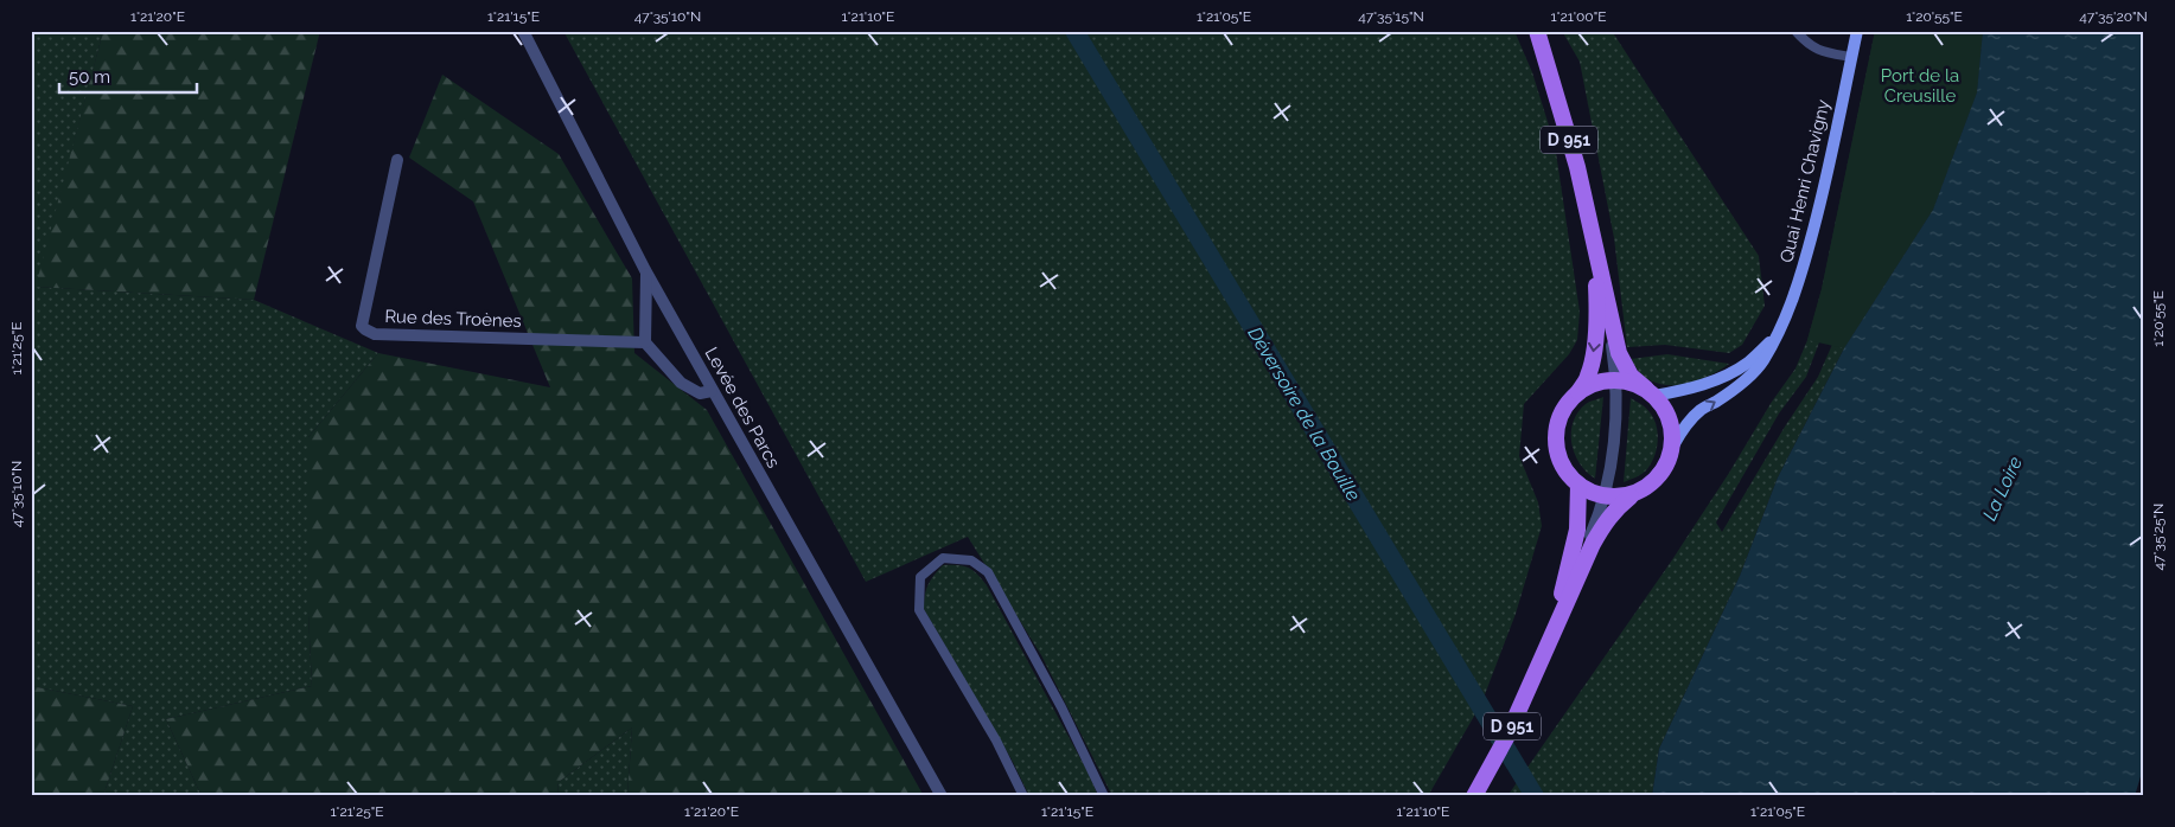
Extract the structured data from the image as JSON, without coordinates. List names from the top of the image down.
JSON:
{
  "streets": {
    "main road": ["D 951", "Quai Henri Chavigny"],
    "street": ["Rue des Troènes", "Levée des Parcs"]
  },
  "water": ["Déversoire de la Bouille", "La Loire"],
  "parks": ["Port de la Creusille"],
  "scale_bar": "50 m",
  "coordinates": [
    "1°21'20\"E",
    "1°21'15\"E",
    "47°35'10\"N",
    "1°21'10\"E",
    "1°21'05\"E",
    "47°35'15\"N",
    "1°21'00\"E",
    "1°20'55\"E",
    "47°35'20\"N",
    "1°21'25\"E",
    "47°35'25\"N"
  ]
}
